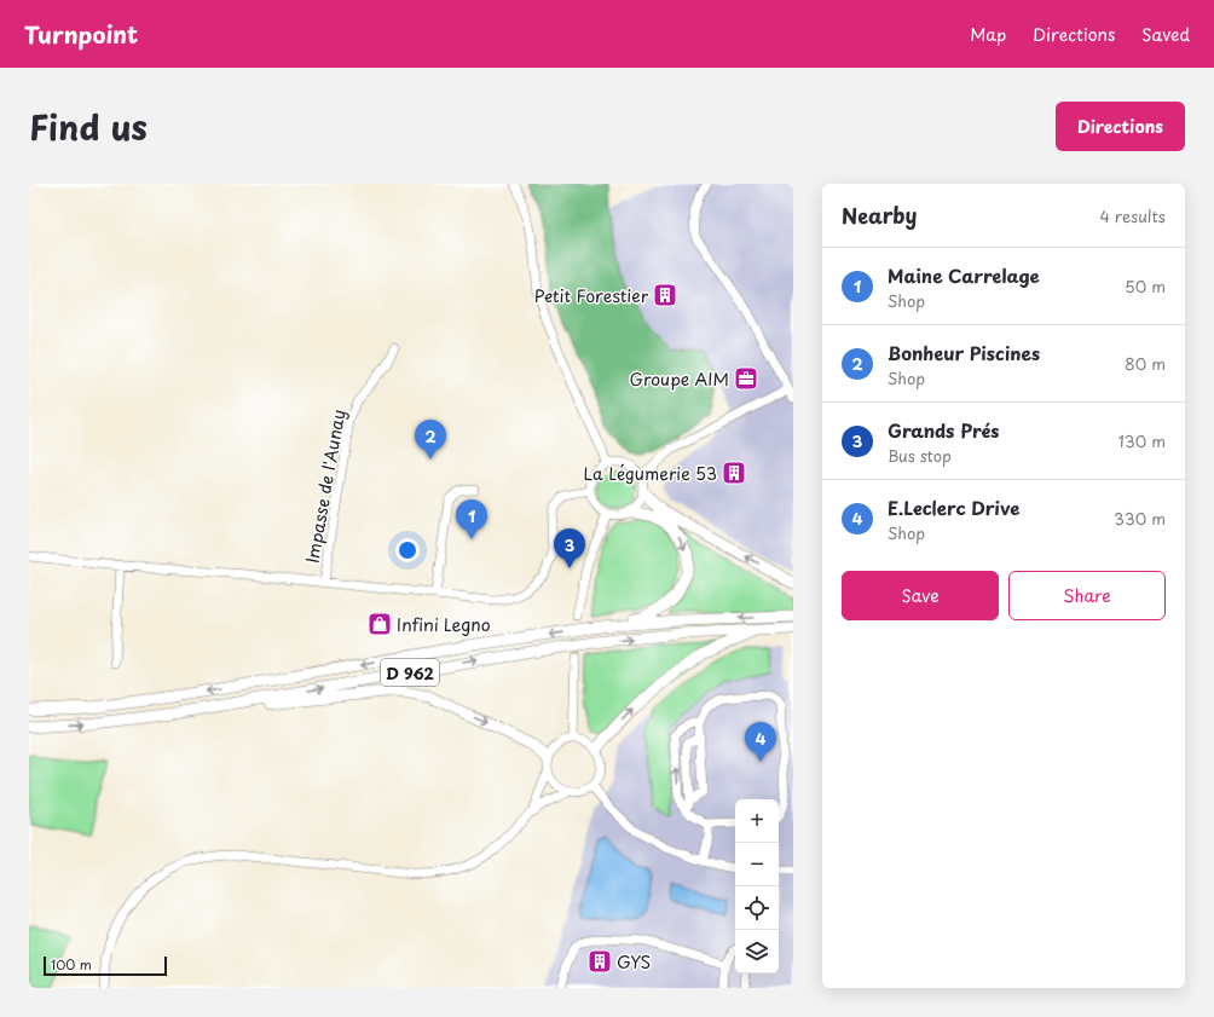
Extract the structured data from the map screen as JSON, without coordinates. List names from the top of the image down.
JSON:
{
  "streets": {
    "main road": ["D 962"],
    "street": ["Impasse de l'Aunay"]
  },
  "places": {
    "building": ["Petit Forestier", "La Légumerie 53", "GYS"],
    "office": ["Groupe AIM"],
    "shop": ["Infini Legno"]
  },
  "scale_bar": "100 m",
  "page": {
    "header": "Turnpoint",
    "nav": ["Map", "Directions", "Saved"],
    "title": "Find us",
    "buttons": [
      "Directions",
      ["Save", "Share"]
    ],
    "heading": ["Nearby", "4 results"],
    "list": [
      {
        "mark": "1",
        "name": "Maine Carrelage",
        "note": "Shop",
        "value": "50 m"
      },
      {
        "mark": "2",
        "name": "Bonheur Piscines",
        "note": "Shop",
        "value": "80 m"
      },
      {
        "mark": "3",
        "name": "Grands Prés",
        "note": "Bus stop",
        "value": "130 m"
      },
      {
        "mark": "4",
        "name": "E.Leclerc Drive",
        "note": "Shop",
        "value": "330 m"
      }
    ],
    "pins": [
      "2",
      "1",
      "3",
      "4"
    ],
    "map_buttons": ["+", "−"],
    "scale": "100 m"
  }
}
